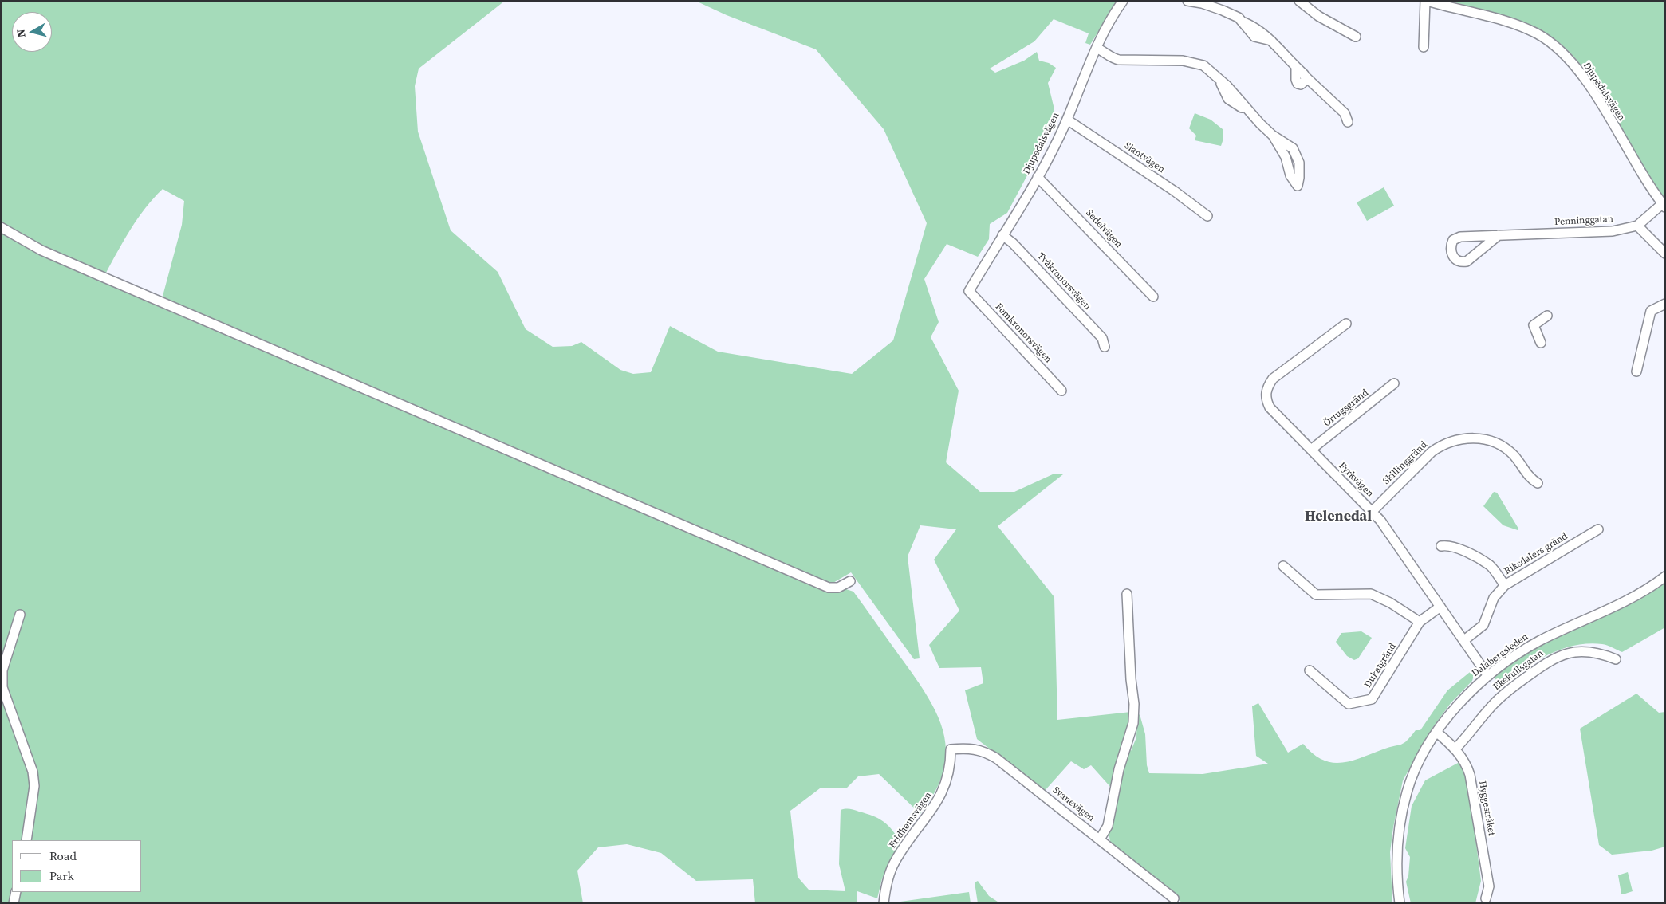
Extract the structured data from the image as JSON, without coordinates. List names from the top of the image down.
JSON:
{
  "streets": {
    "street": [
      "Djupedalsvägen",
      "Slantvägen",
      "Penninggatan",
      "Sedelvägen",
      "Tvåkronorsvägen",
      "Femkronorsvägen",
      "Örtugsgränd",
      "Skillinggränd",
      "Fyrkvägen",
      "Riksdalers gränd",
      "Dalabergsleden",
      "Dukatgränd",
      "Ekekullsgatan",
      "Svanevägen",
      "Hyggestråket",
      "Fridhemsvägen"
    ]
  },
  "crossings": [
    ["Djupedalsvägen", "Slantvägen"],
    ["Djupedalsvägen", "Penninggatan"],
    ["Djupedalsvägen", "Sedelvägen"],
    ["Djupedalsvägen", "Tvåkronorsvägen"],
    ["Djupedalsvägen", "Femkronorsvägen"],
    ["Örtugsgränd", "Fyrkvägen"],
    ["Skillinggränd", "Fyrkvägen"],
    ["Fyrkvägen", "Riksdalers gränd"],
    ["Fyrkvägen", "Dalabergsleden"],
    ["Fyrkvägen", "Dukatgränd"],
    ["Dalabergsleden", "Hyggestråket"],
    ["Ekekullsgatan", "Hyggestråket"],
    ["Svanevägen", "Fridhemsvägen"]
  ],
  "districts": ["Helenedal"],
  "legend": ["Road", "Park"],
  "north": "left"
}
